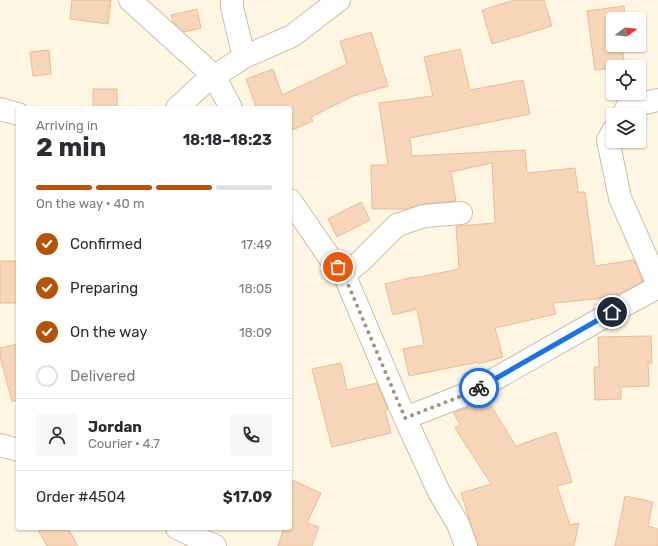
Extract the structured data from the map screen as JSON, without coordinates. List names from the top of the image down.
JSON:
{
  "north": "right",
  "page": {
    "heading": ["2 min", "Arriving in", "18:18–18:23"],
    "panel": [
      "Jordan",
      "Courier · 4.7",
      "Order #4504",
      "$17.09"
    ],
    "bar": "On the way · 40 m",
    "list": [
      ["Confirmed", "17:49"],
      ["Preparing", "18:05"],
      ["On the way", "18:09"],
      "Delivered"
    ]
  }
}
